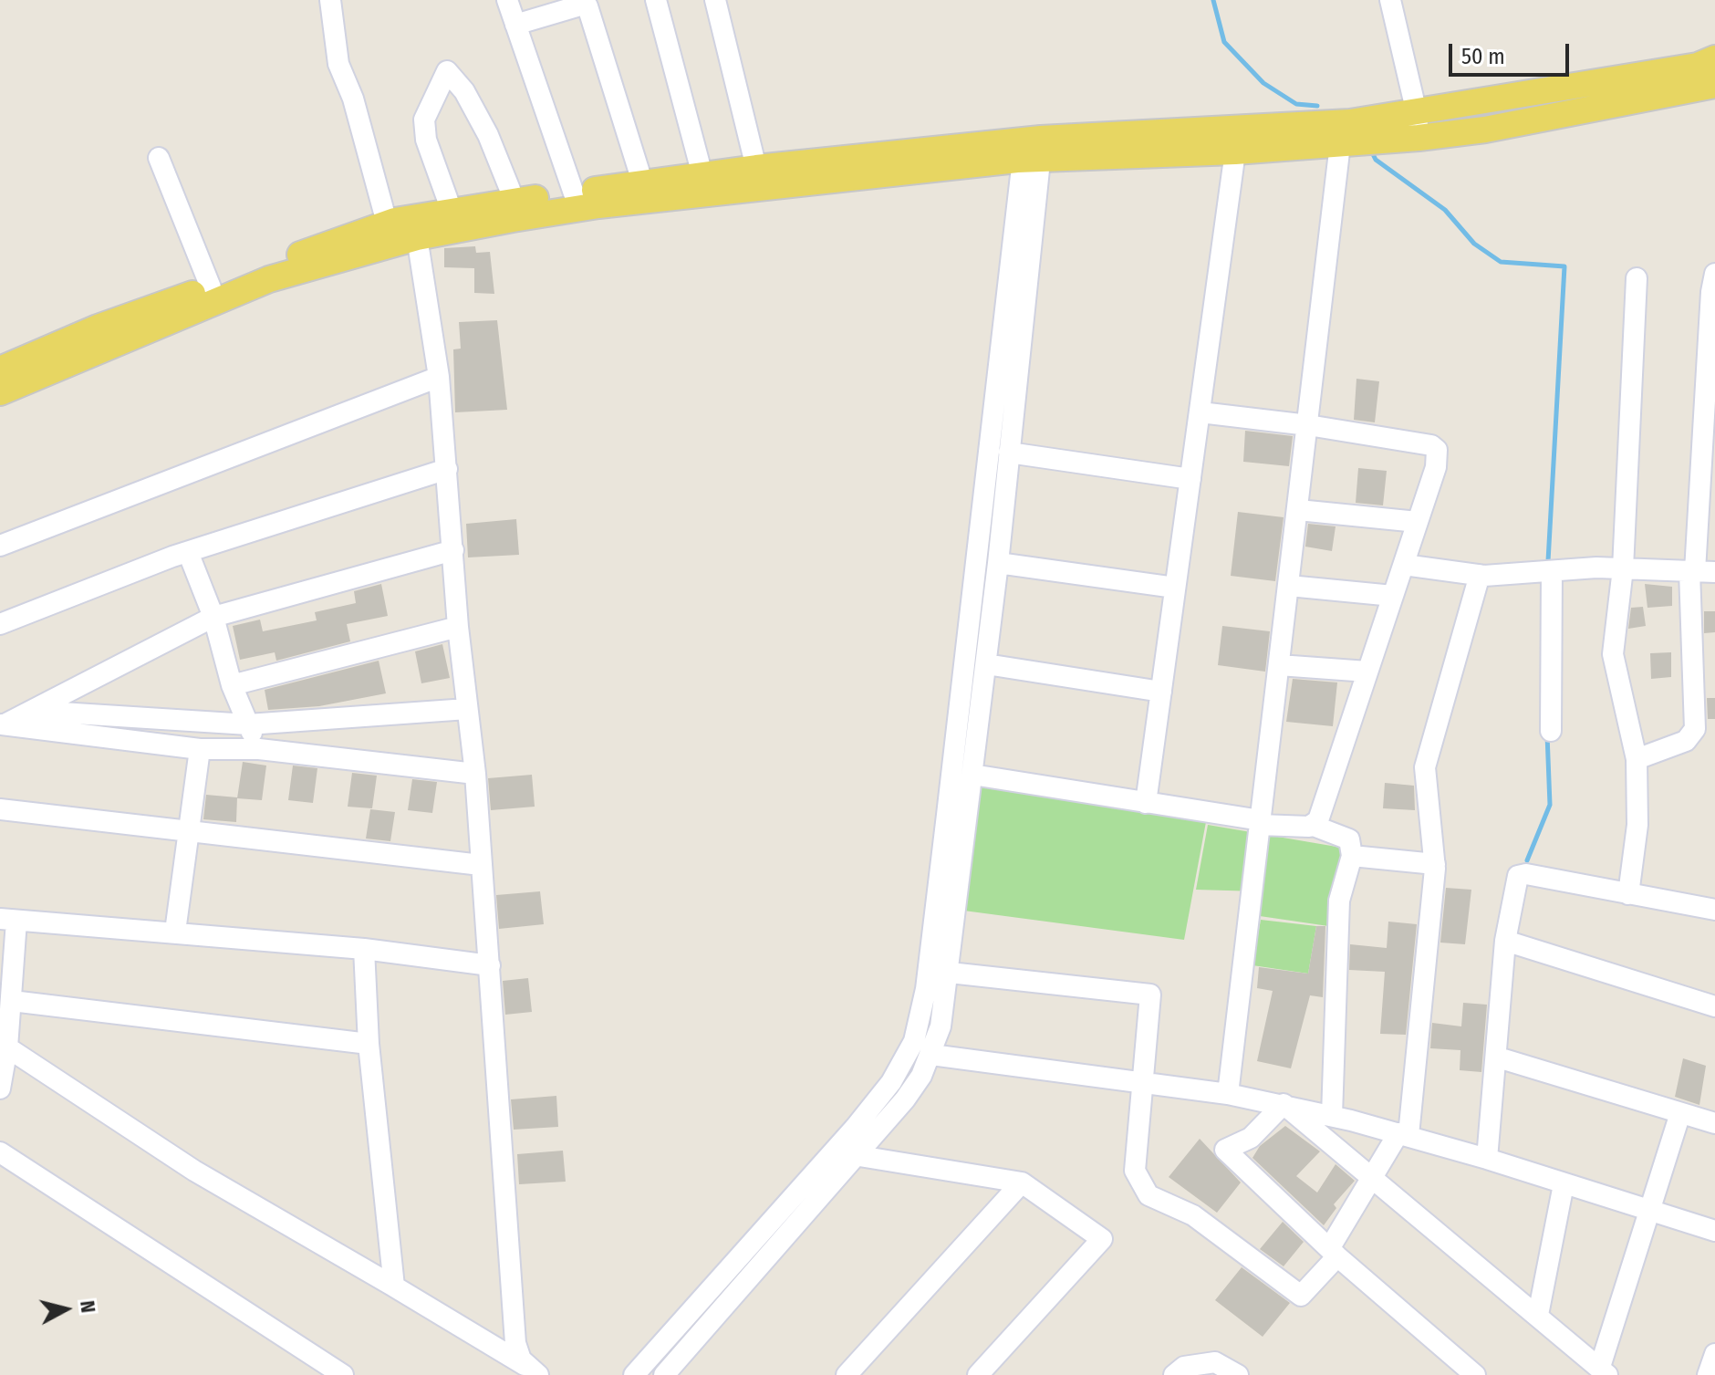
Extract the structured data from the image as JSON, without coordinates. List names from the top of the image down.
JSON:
{
  "scale_bar": "50 m",
  "north": "right"
}
